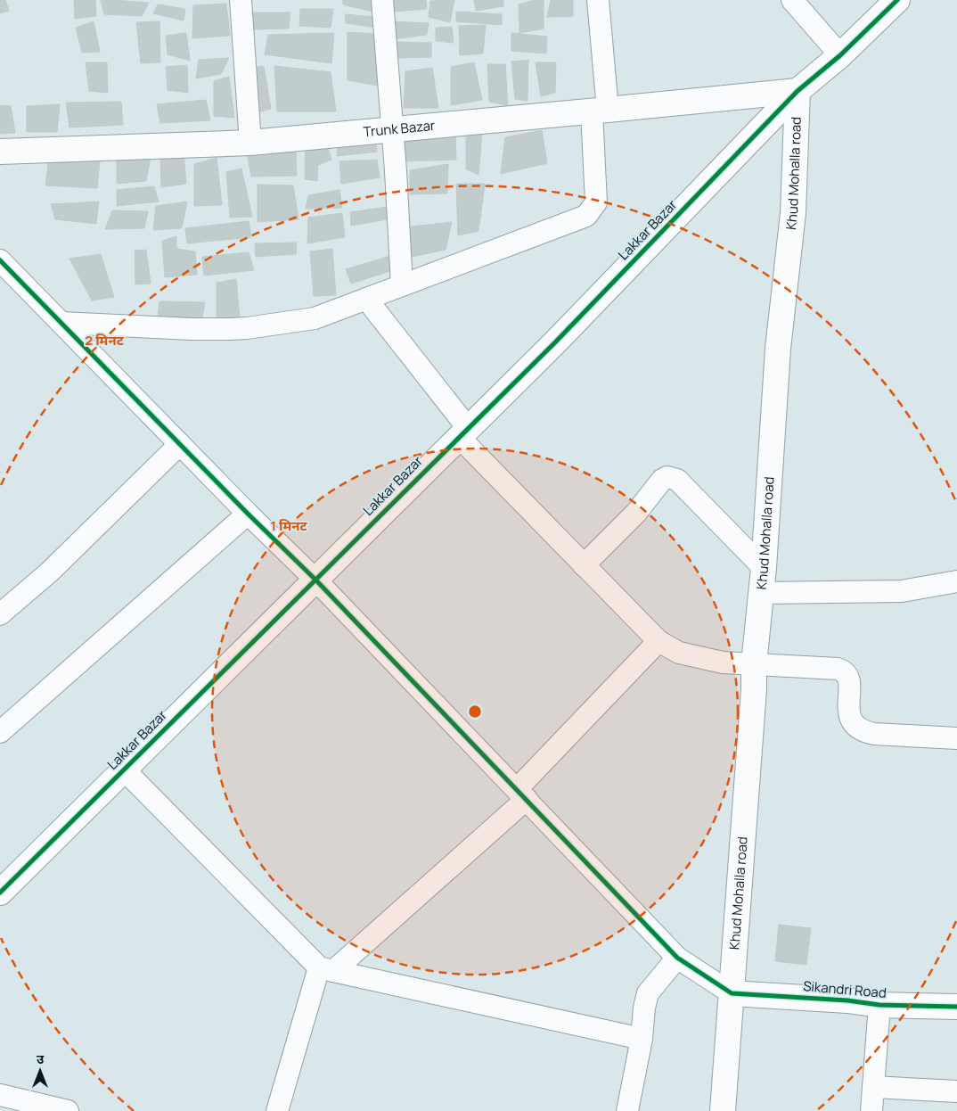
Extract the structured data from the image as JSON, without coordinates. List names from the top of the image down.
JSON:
{
  "streets": {
    "street": [
      "Trunk Bazar",
      "Khud Mohalla road",
      "Lakkar Bazar",
      "Sikandri Road"
    ]
  },
  "crossings": [
    ["Trunk Bazar", "Khud Mohalla road"],
    ["Trunk Bazar", "Lakkar Bazar"],
    ["Khud Mohalla road", "Lakkar Bazar"],
    ["Khud Mohalla road", "Sikandri Road"]
  ],
  "north": "top",
  "rings": ["2 मिनट", "1 मिनट"]
}
